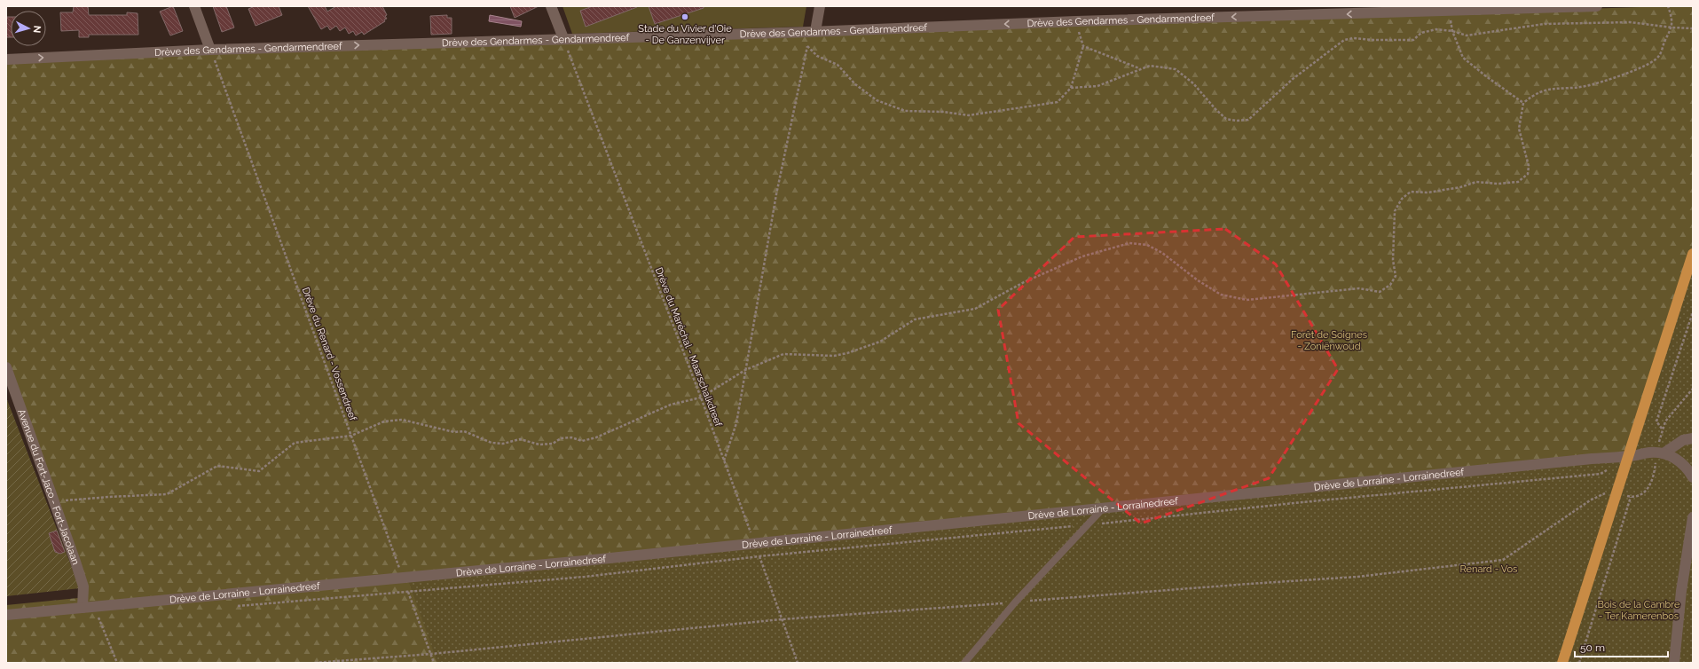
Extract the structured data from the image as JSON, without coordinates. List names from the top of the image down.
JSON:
{
  "streets": {
    "street": ["Drève des Gendarmes - Gendarmendreef", "Drève de Lorraine - Lorrainedreef", "Avenue du Fort-Jaco - Fort-Jacolaan"],
    "path": ["Drève du Maréchal - Maarschalkdreef", "Drève du Renard - Vossendreef"]
  },
  "crossings": [
    ["Drève des Gendarmes - Gendarmendreef", "Drève du Maréchal - Maarschalkdreef"],
    ["Drève des Gendarmes - Gendarmendreef", "Drève du Renard - Vossendreef"],
    ["Drève du Maréchal - Maarschalkdreef", "Drève de Lorraine - Lorrainedreef"],
    ["Drève du Renard - Vossendreef", "Drève de Lorraine - Lorrainedreef"],
    ["Drève de Lorraine - Lorrainedreef", "Avenue du Fort-Jaco - Fort-Jacolaan"]
  ],
  "parks": ["Forêt de Soignes - Zoniënwoud", "Renard - Vos", "Bois de la Cambre - Ter Kamerenbos"],
  "places": ["Stade du Vivier d'Oie - De Ganzenvijver"],
  "scale_bar": "50 m",
  "north": "right"
}
